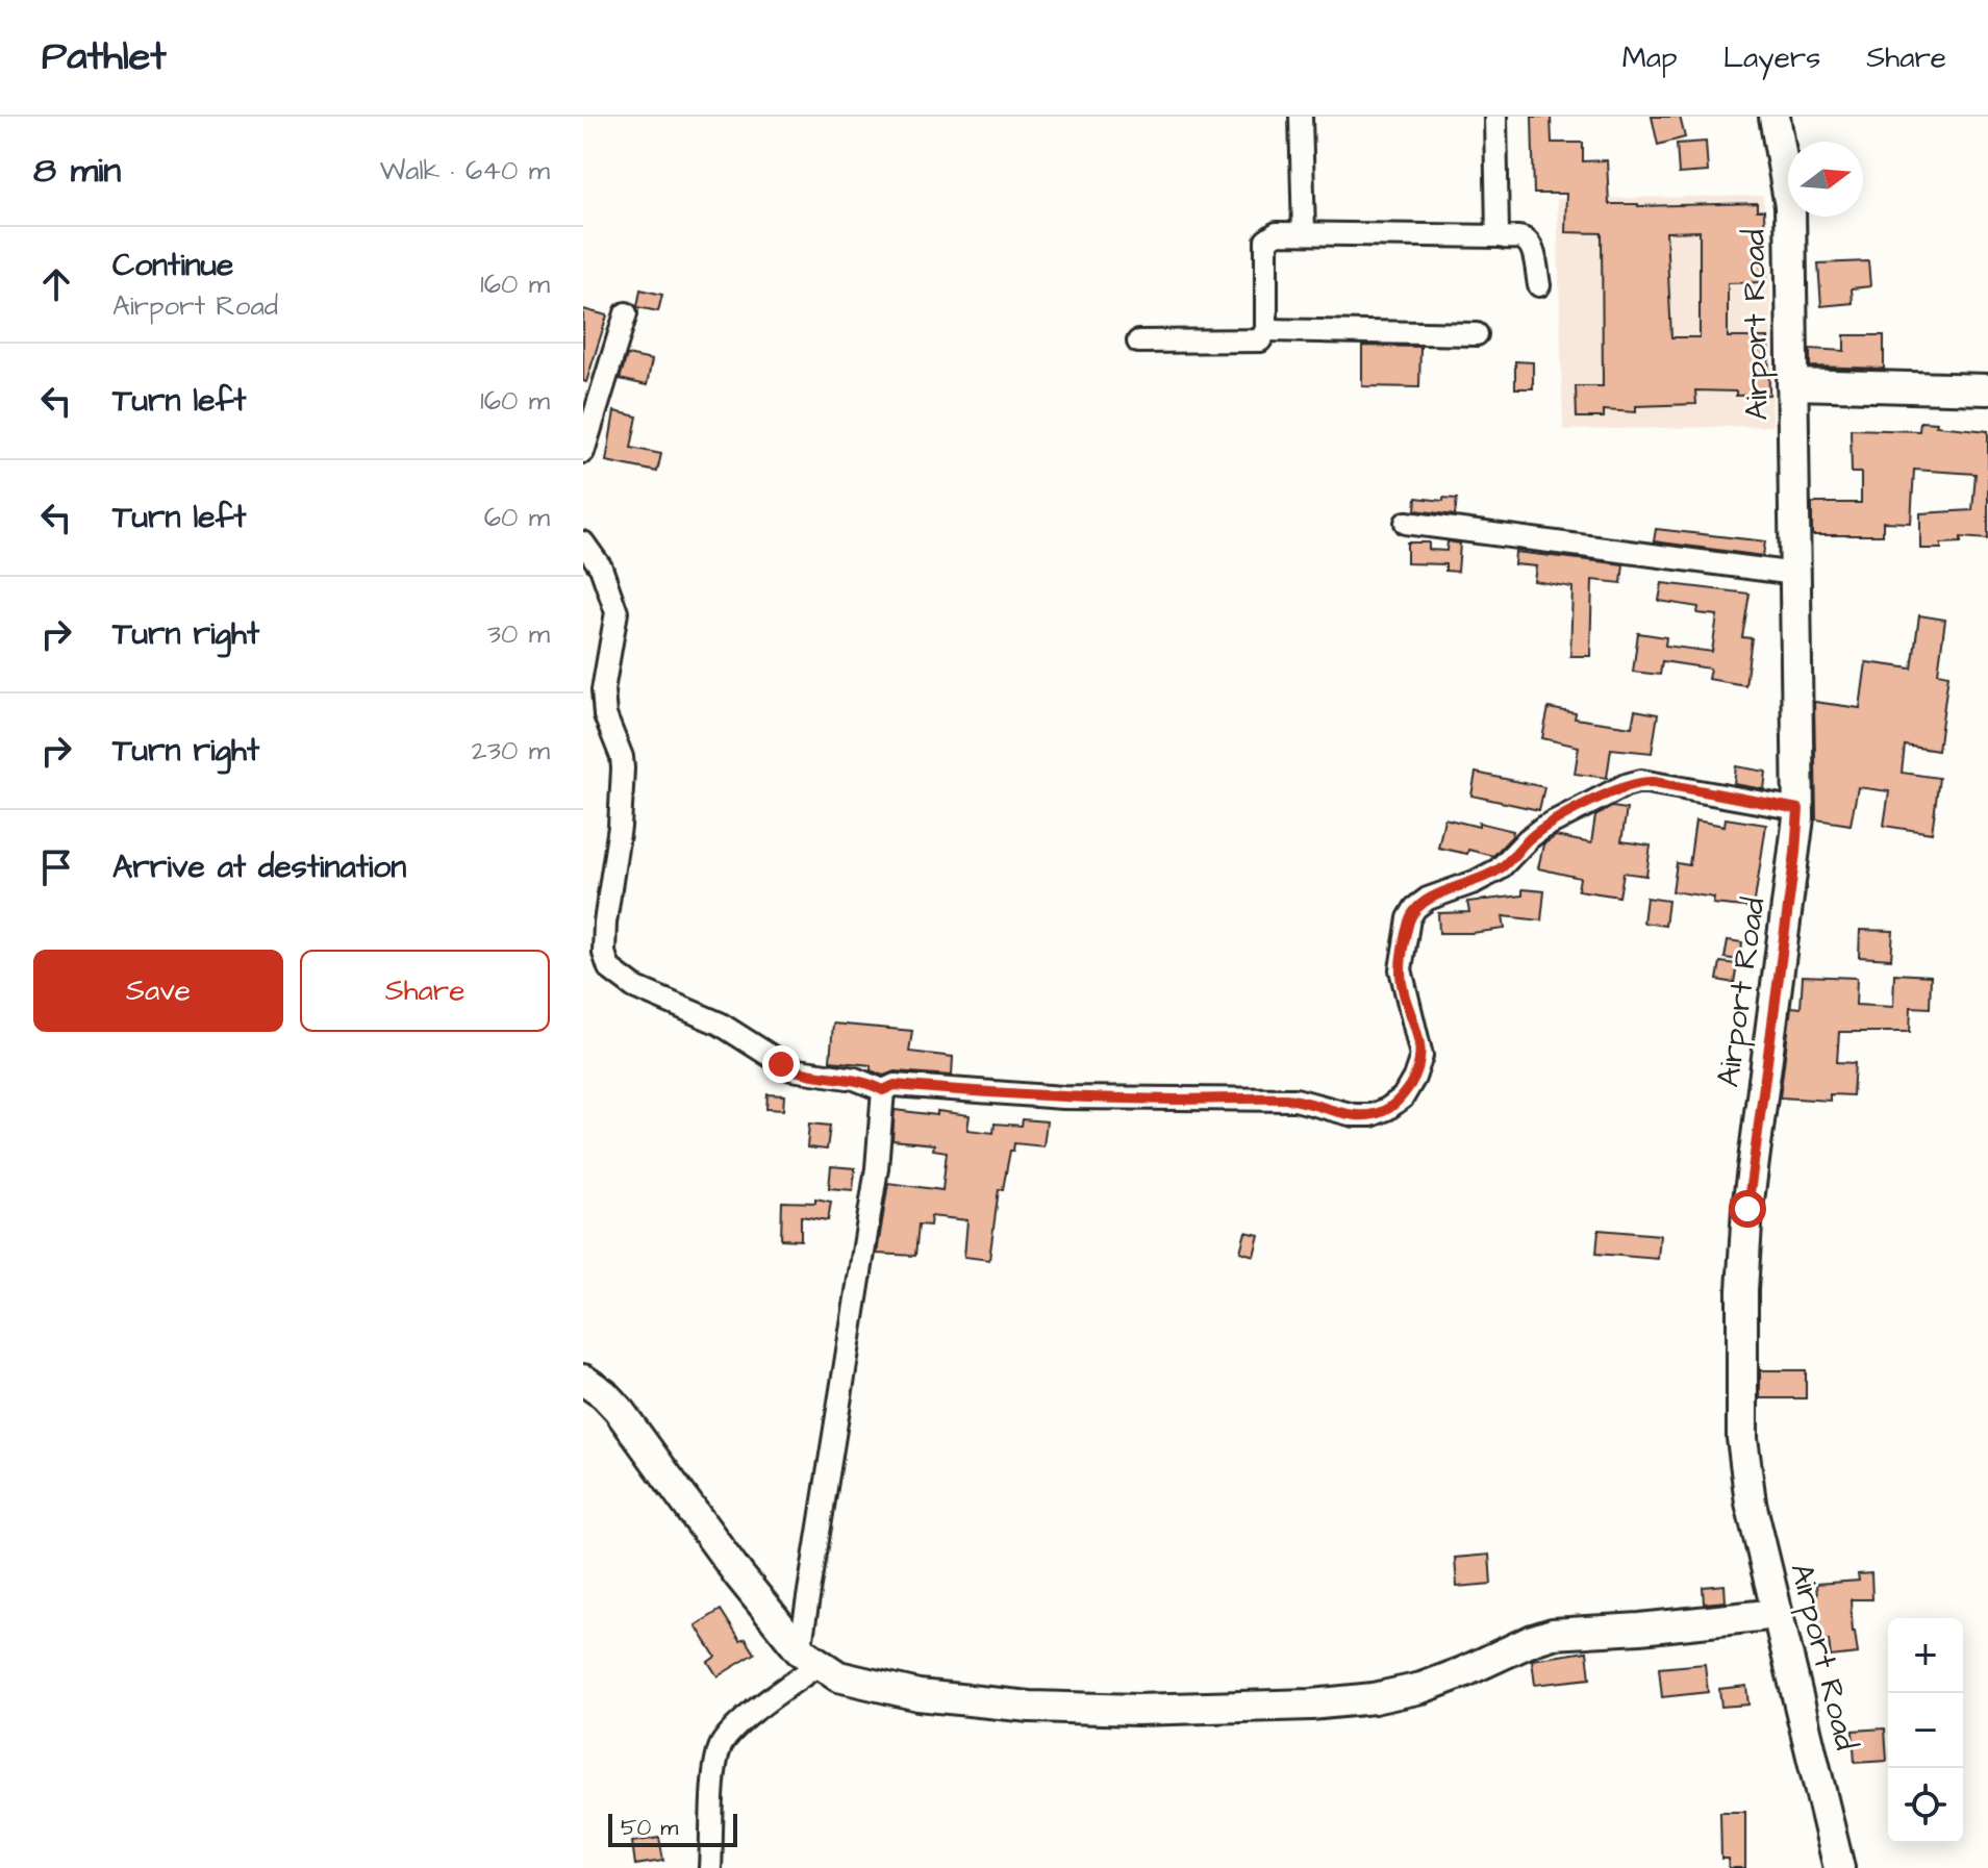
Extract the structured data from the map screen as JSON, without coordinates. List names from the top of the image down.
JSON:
{
  "streets": {
    "main road": ["Airport Road"]
  },
  "scale_bar": "50 m",
  "north": "right",
  "page": {
    "header": "Pathlet",
    "nav": ["Map", "Layers", "Share"],
    "heading": ["8 min", "Walk · 640 m"],
    "list": [
      ["Continue", "Airport Road", "160 m"],
      ["Turn left", "160 m"],
      ["Turn left", "60 m"],
      ["Turn right", "30 m"],
      ["Turn right", "230 m"],
      "Arrive at destination"
    ],
    "buttons": ["Save", "Share"],
    "map_buttons": ["+", "−"],
    "scale": "50 m"
  }
}
